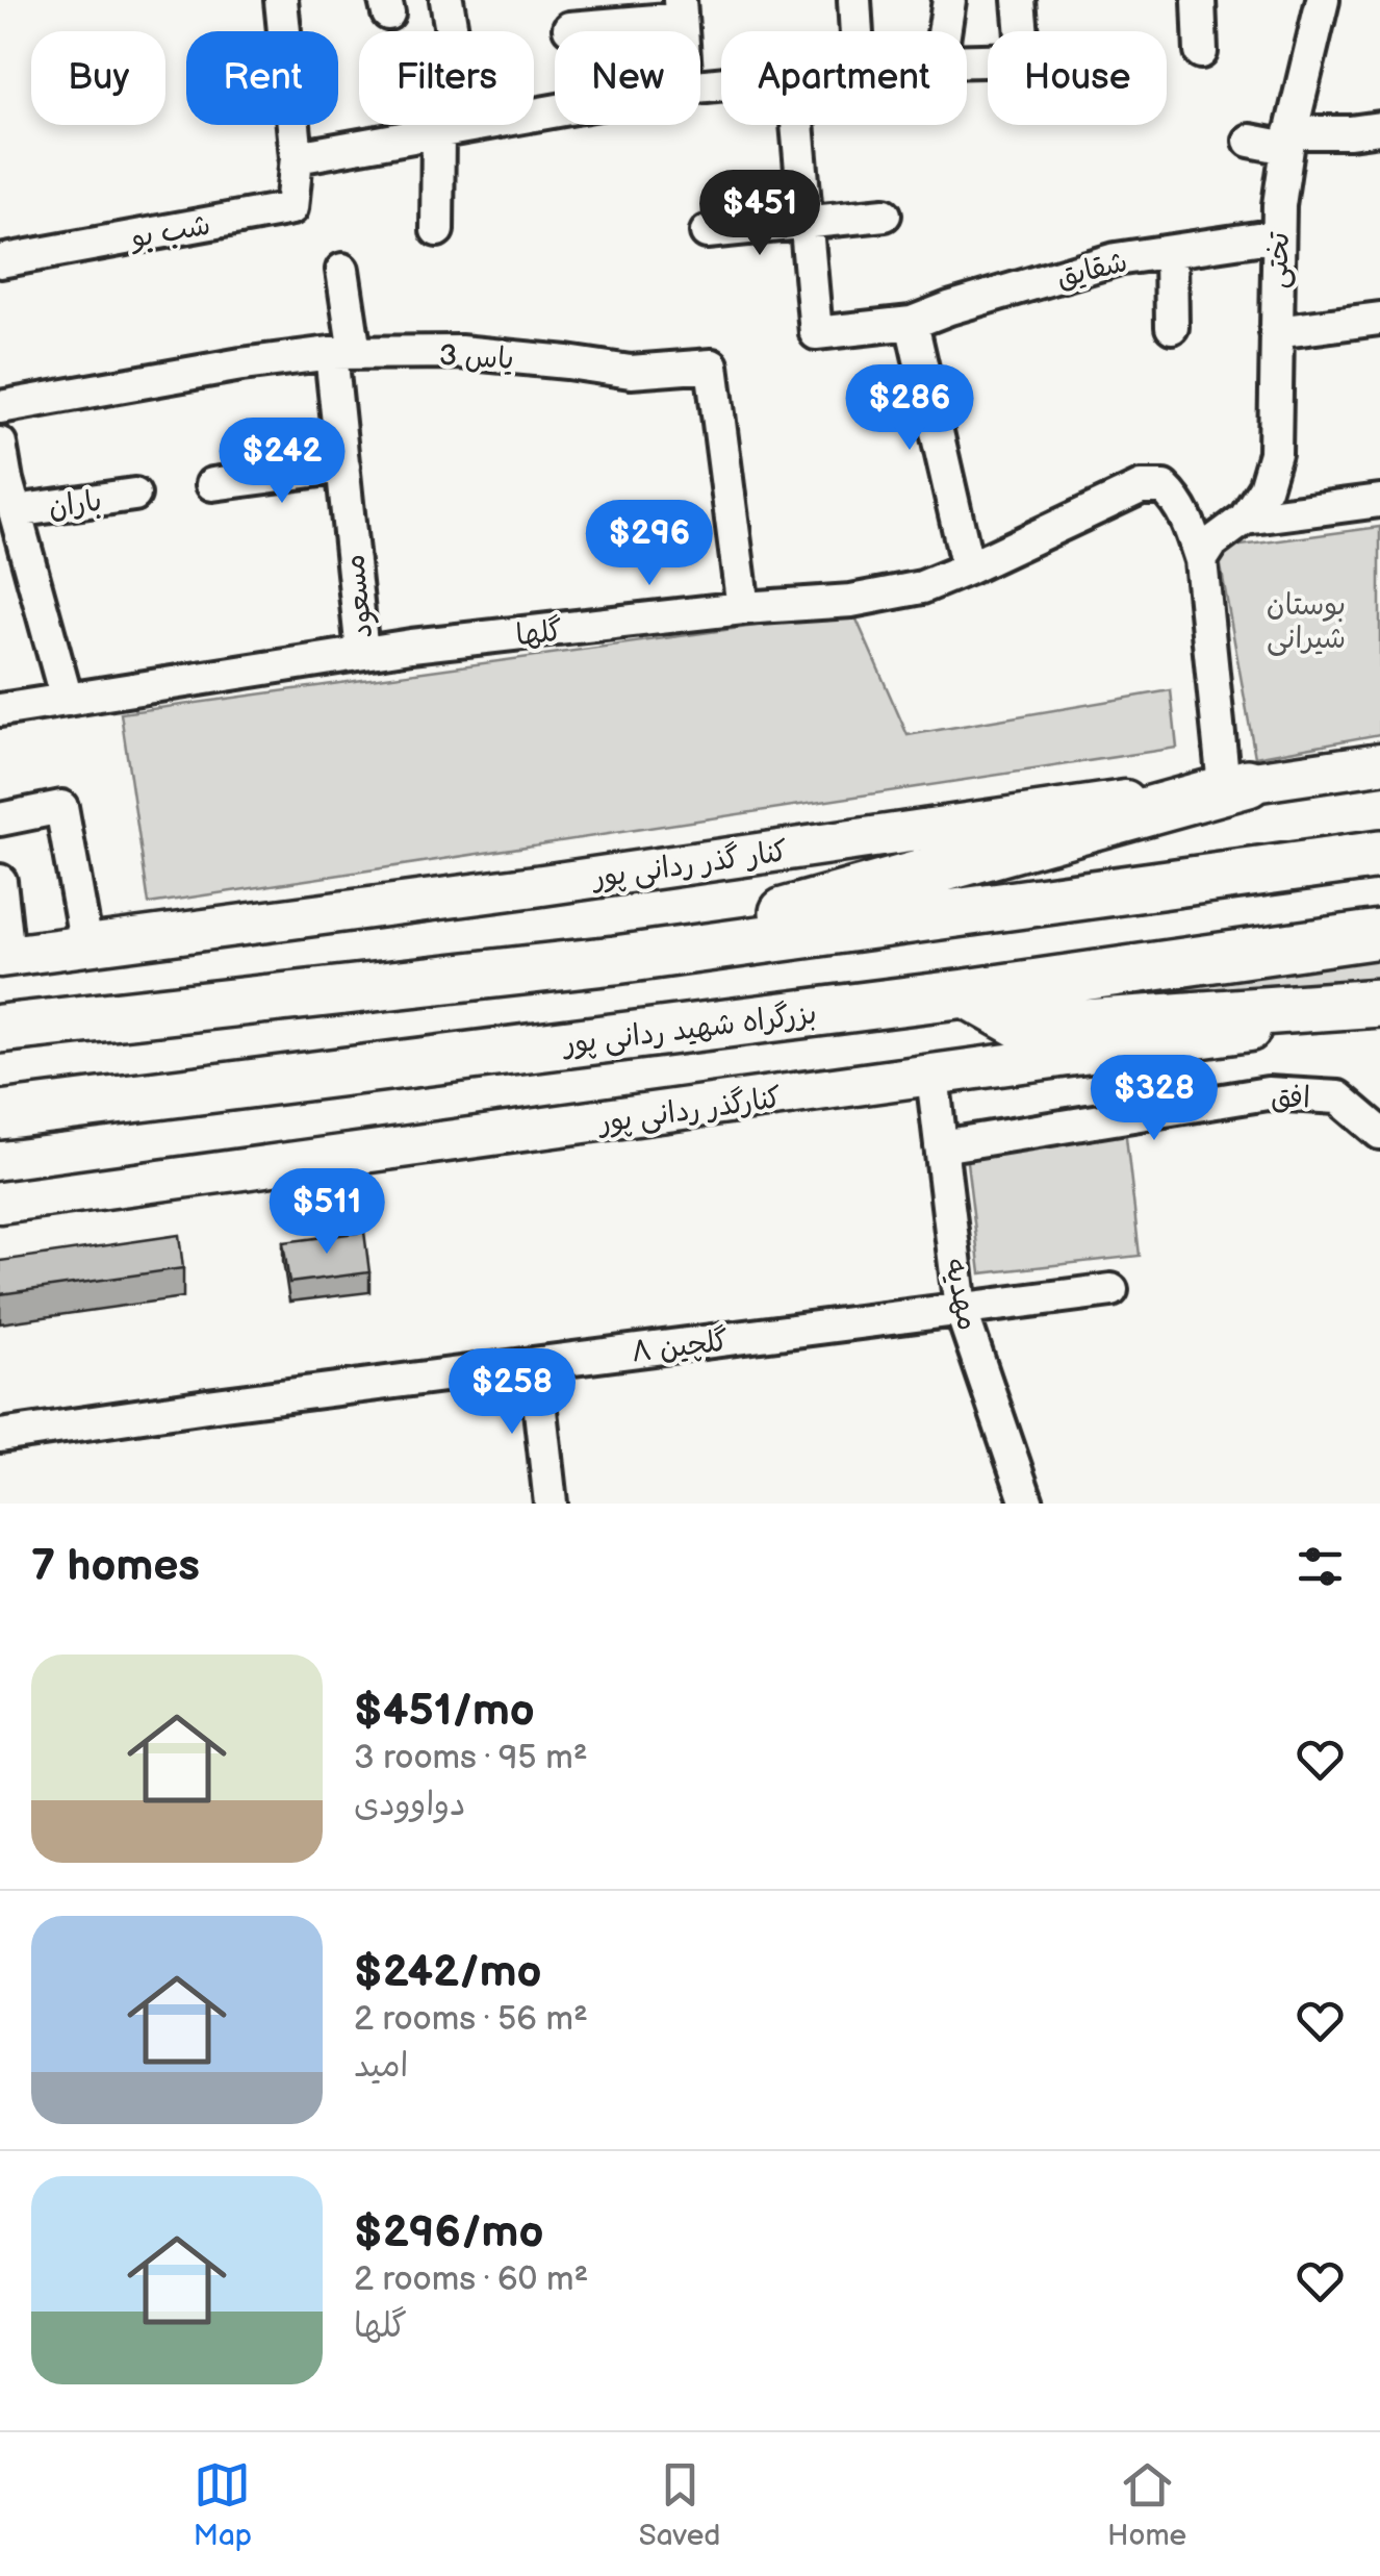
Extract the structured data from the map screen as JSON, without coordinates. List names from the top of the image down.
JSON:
{
  "streets": {
    "highway": ["بزرگراه شهید ردانی پور"],
    "main road": ["کنار گذر ردانی پور", "کنارگذر ردانی پور"],
    "street": [
      "شب بو",
      "تختی",
      "شقایق",
      "یاس 3",
      "باران",
      "مسعود",
      "گلها",
      "افق",
      "مهدیه",
      "گلچین ۸"
    ]
  },
  "crossings": [
    ["تختی", "شقایق"],
    ["تختی", "گلها"],
    ["یاس 3", "مسعود"],
    ["یاس 3", "گلها"],
    ["مسعود", "گلها"],
    ["افق", "مهدیه"],
    ["کنارگذر ردانی پور", "مهدیه"],
    ["مهدیه", "گلچین ۸"]
  ],
  "parks": ["بوستان شیرانی"],
  "page": {
    "chip": [
      "Buy",
      "Rent",
      "Filters",
      "New",
      "Apartment",
      "House"
    ],
    "price": [
      "$451",
      "$286",
      "$242",
      "$296",
      "$328",
      "$511",
      "$258"
    ],
    "heading": "7 homes",
    "list": [
      {
        "name": "$451/mo",
        "note": "3 rooms · 95 m² · دواوودی"
      },
      {
        "name": "$242/mo",
        "note": "2 rooms · 56 m² · امید"
      },
      {
        "name": "$296/mo",
        "note": "2 rooms · 60 m² · گلها"
      }
    ],
    "tabs": ["Map", "Saved", "Home"]
  }
}
